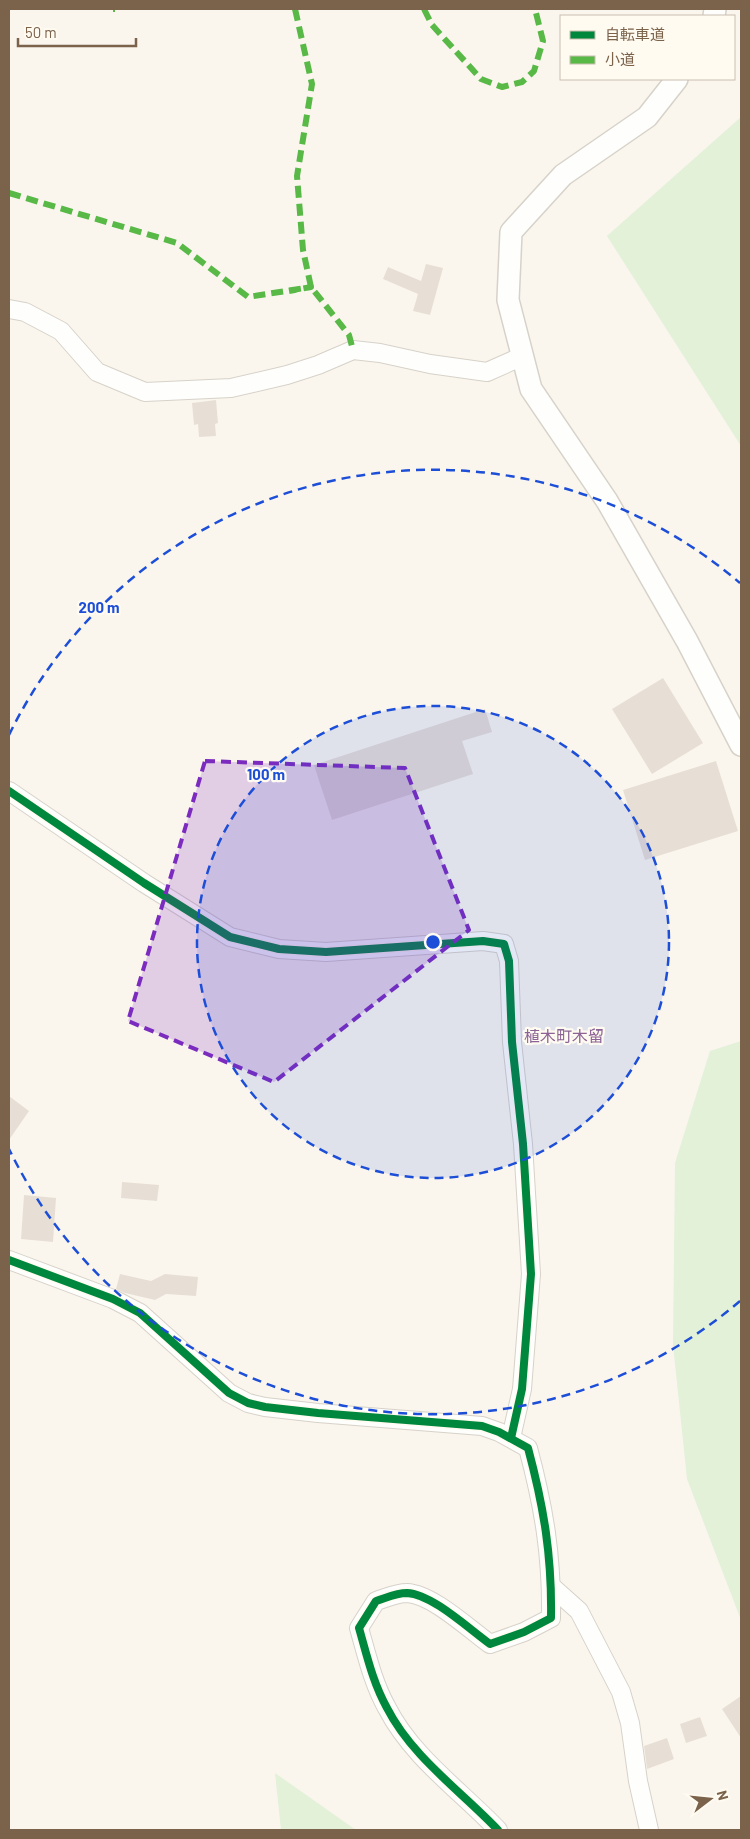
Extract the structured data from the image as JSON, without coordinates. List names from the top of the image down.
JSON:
{
  "districts": ["植木町木留"],
  "legend": ["自転車道", "小道"],
  "scale_bar": "50 m",
  "north": "right",
  "rings": ["200 m", "100 m"]
}
